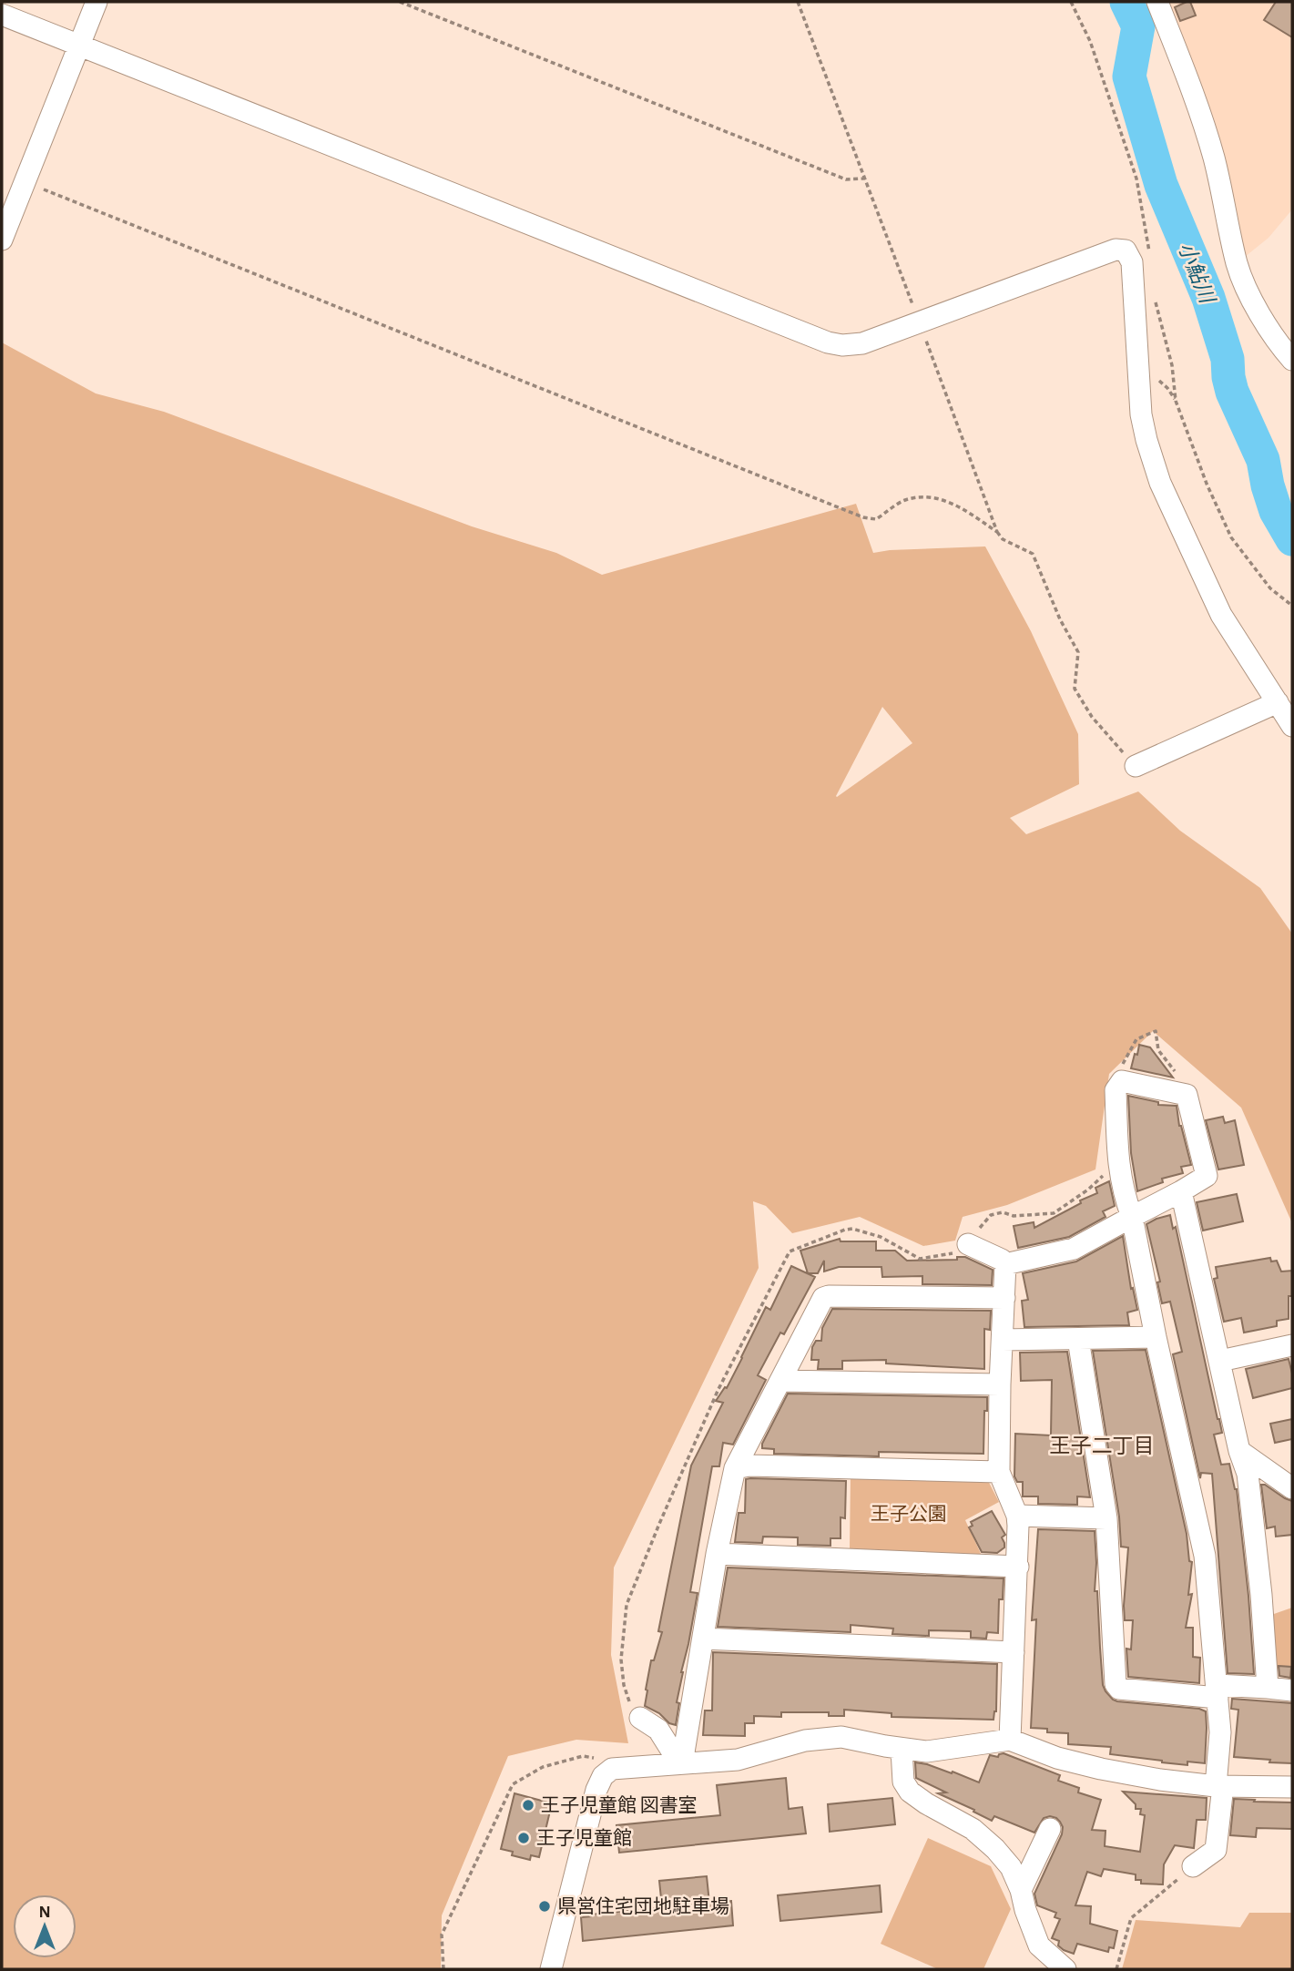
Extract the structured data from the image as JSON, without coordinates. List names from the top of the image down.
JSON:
{
  "districts": ["王子二丁目"],
  "water": ["小鮎川"],
  "parks": ["王子公園"],
  "places": ["王子児童館 図書室", "王子児童館", "県営住宅団地駐車場"],
  "north": "top"
}
